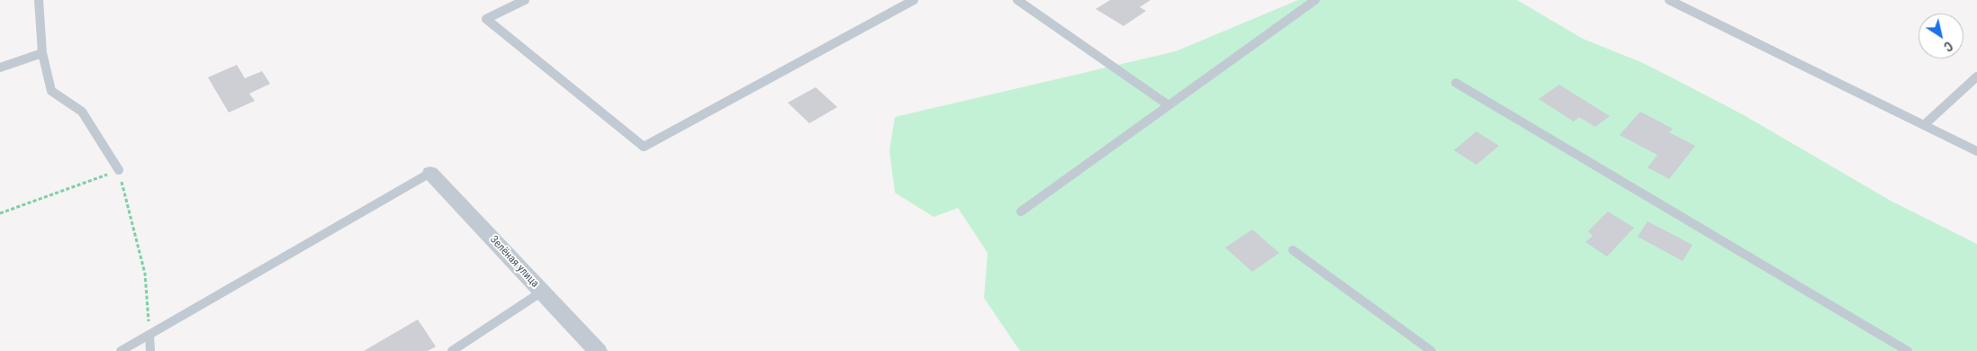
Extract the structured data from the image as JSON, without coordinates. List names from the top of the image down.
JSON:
{
  "streets": {
    "street": ["Зелёная улица"]
  },
  "north": "bottom right"
}
